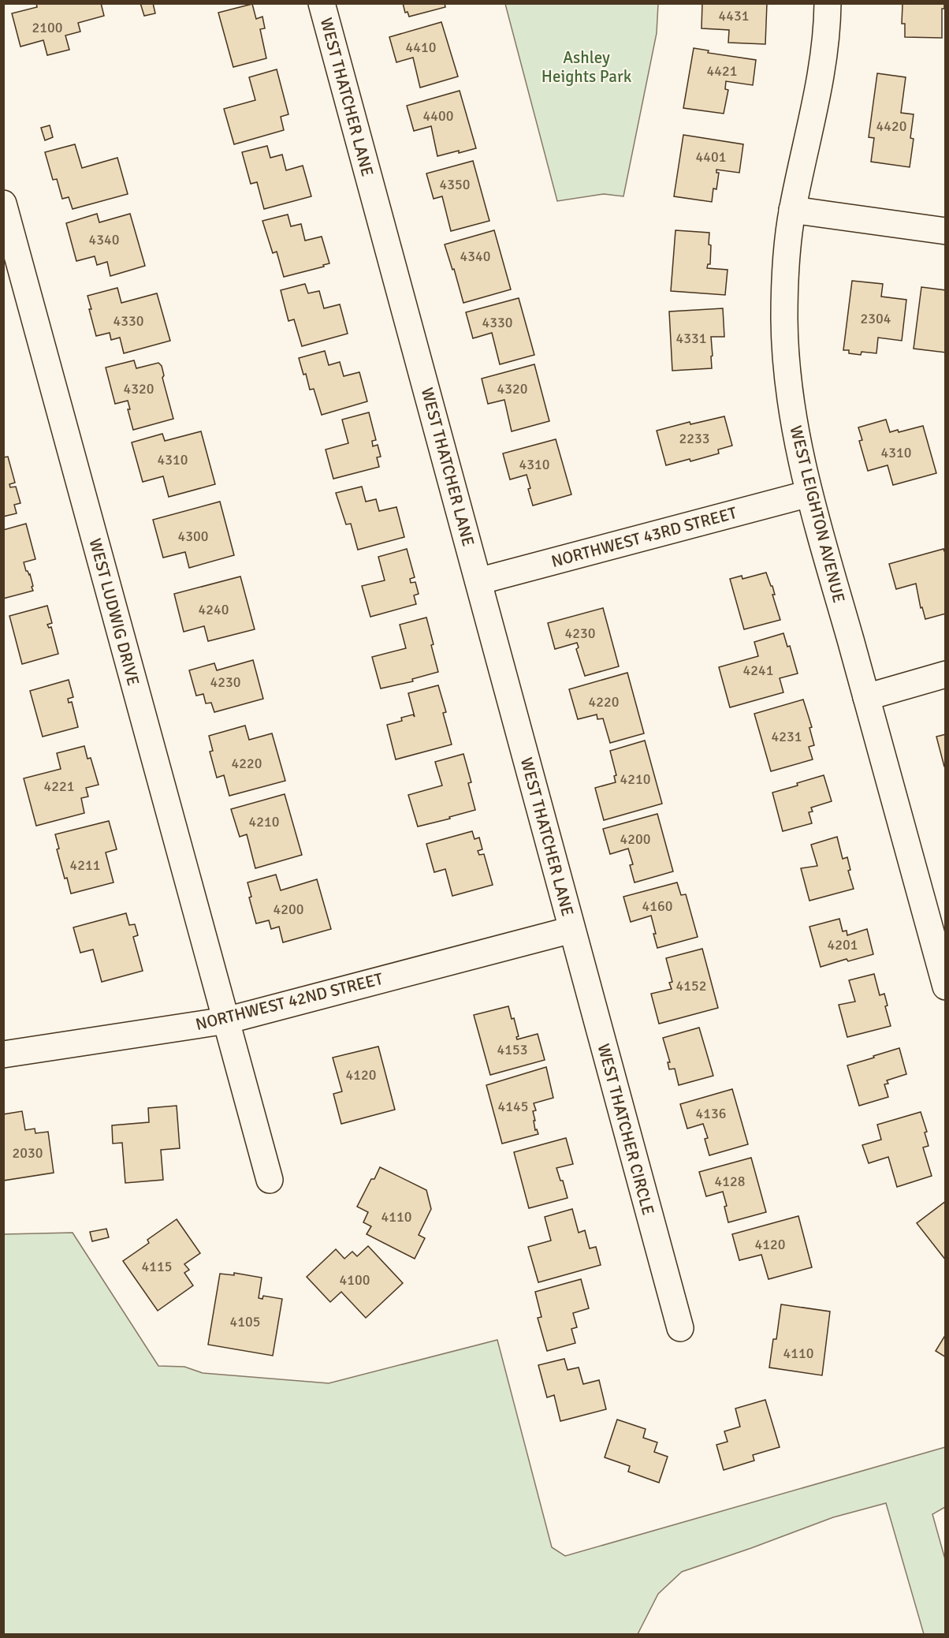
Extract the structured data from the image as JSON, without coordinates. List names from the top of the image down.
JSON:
{
  "streets": {
    "street": [
      "WEST THATCHER LANE",
      "WEST LEIGHTON AVENUE",
      "NORTHWEST 43RD STREET",
      "WEST LUDWIG DRIVE",
      "NORTHWEST 42ND STREET",
      "WEST THATCHER CIRCLE"
    ]
  },
  "crossings": [
    ["WEST THATCHER LANE", "NORTHWEST 43RD STREET"],
    ["WEST THATCHER LANE", "NORTHWEST 42ND STREET"],
    ["WEST THATCHER LANE", "WEST THATCHER CIRCLE"],
    ["WEST LEIGHTON AVENUE", "NORTHWEST 43RD STREET"],
    ["WEST LUDWIG DRIVE", "NORTHWEST 42ND STREET"],
    ["NORTHWEST 42ND STREET", "WEST THATCHER CIRCLE"]
  ],
  "parks": ["Ashley Heights Park"],
  "house_numbers": [
    "4431",
    "2100",
    "4410",
    "4421",
    "4400",
    "4420",
    "4401",
    "4350",
    "4340",
    "4340",
    "2304",
    "4330",
    "4330",
    "4331",
    "4320",
    "4320",
    "2233",
    "4310",
    "4310",
    "4310",
    "4300",
    "4240",
    "4230",
    "4241",
    "4230",
    "4220",
    "4231",
    "4220",
    "4210",
    "4221",
    "4210",
    "4200",
    "4211",
    "4160",
    "4200",
    "4201",
    "4152",
    "4153",
    "4120",
    "4145",
    "4136",
    "2030",
    "4128",
    "4110",
    "4120",
    "4115",
    "4100",
    "4105",
    "4110"
  ]
}
